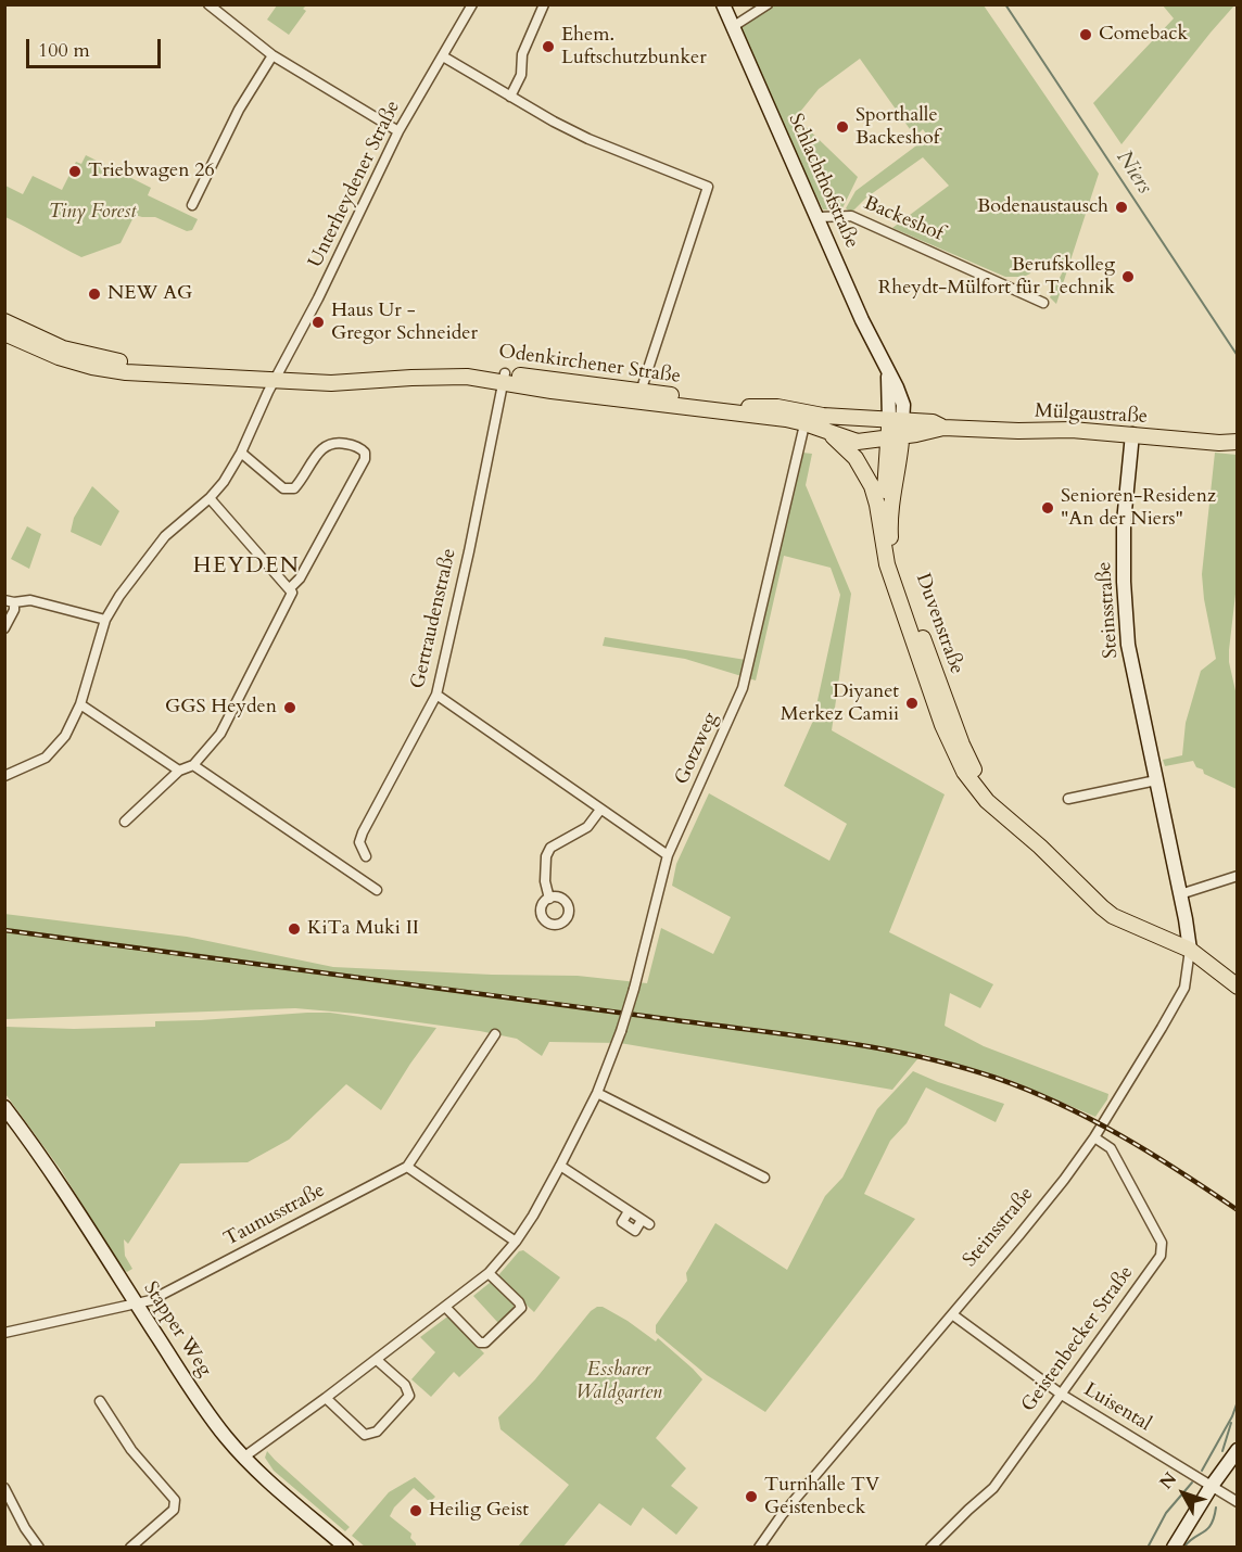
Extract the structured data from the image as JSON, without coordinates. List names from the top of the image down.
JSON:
{
  "streets": {
    "main road": [
      "Schlachthofstraße",
      "Odenkirchener Straße",
      "Mülgaustraße",
      "Steinsstraße",
      "Duvenstraße",
      "Stapper Weg"
    ],
    "street": [
      "Unterheydener Straße",
      "Backeshof",
      "Gertraudenstraße",
      "Gotzweg",
      "Taunusstraße",
      "Geistenbecker Straße",
      "Luisental"
    ]
  },
  "crossings": [
    ["Schlachthofstraße", "Backeshof"],
    ["Schlachthofstraße", "Odenkirchener Straße"],
    ["Schlachthofstraße", "Mülgaustraße"],
    ["Schlachthofstraße", "Duvenstraße"],
    ["Unterheydener Straße", "Odenkirchener Straße"],
    ["Odenkirchener Straße", "Mülgaustraße"],
    ["Odenkirchener Straße", "Gertraudenstraße"],
    ["Odenkirchener Straße", "Duvenstraße"],
    ["Odenkirchener Straße", "Gotzweg"],
    ["Mülgaustraße", "Steinsstraße"],
    ["Mülgaustraße", "Duvenstraße"],
    ["Steinsstraße", "Duvenstraße"],
    ["Steinsstraße", "Geistenbecker Straße"],
    ["Steinsstraße", "Luisental"],
    ["Gotzweg", "Stapper Weg"],
    ["Taunusstraße", "Stapper Weg"],
    ["Geistenbecker Straße", "Luisental"]
  ],
  "districts": ["HEYDEN"],
  "water": ["Niers"],
  "parks": ["Tiny Forest", "Essbarer Waldgarten"],
  "places": [
    "Comeback",
    "Ehem. Luftschutzbunker",
    "Sporthalle Backeshof",
    "Triebwagen 26",
    "Bodenaustausch",
    "Berufskolleg Rheydt-Mülfort für Technik",
    "NEW AG",
    "Haus Ur - Gregor Schneider",
    "Senioren-Residenz \"An der Niers\"",
    "Diyanet Merkez Camii",
    "GGS Heyden",
    "KiTa Muki II",
    "Turnhalle TV Geistenbeck",
    "Heilig Geist"
  ],
  "scale_bar": "100 m",
  "north": "top left"
}
